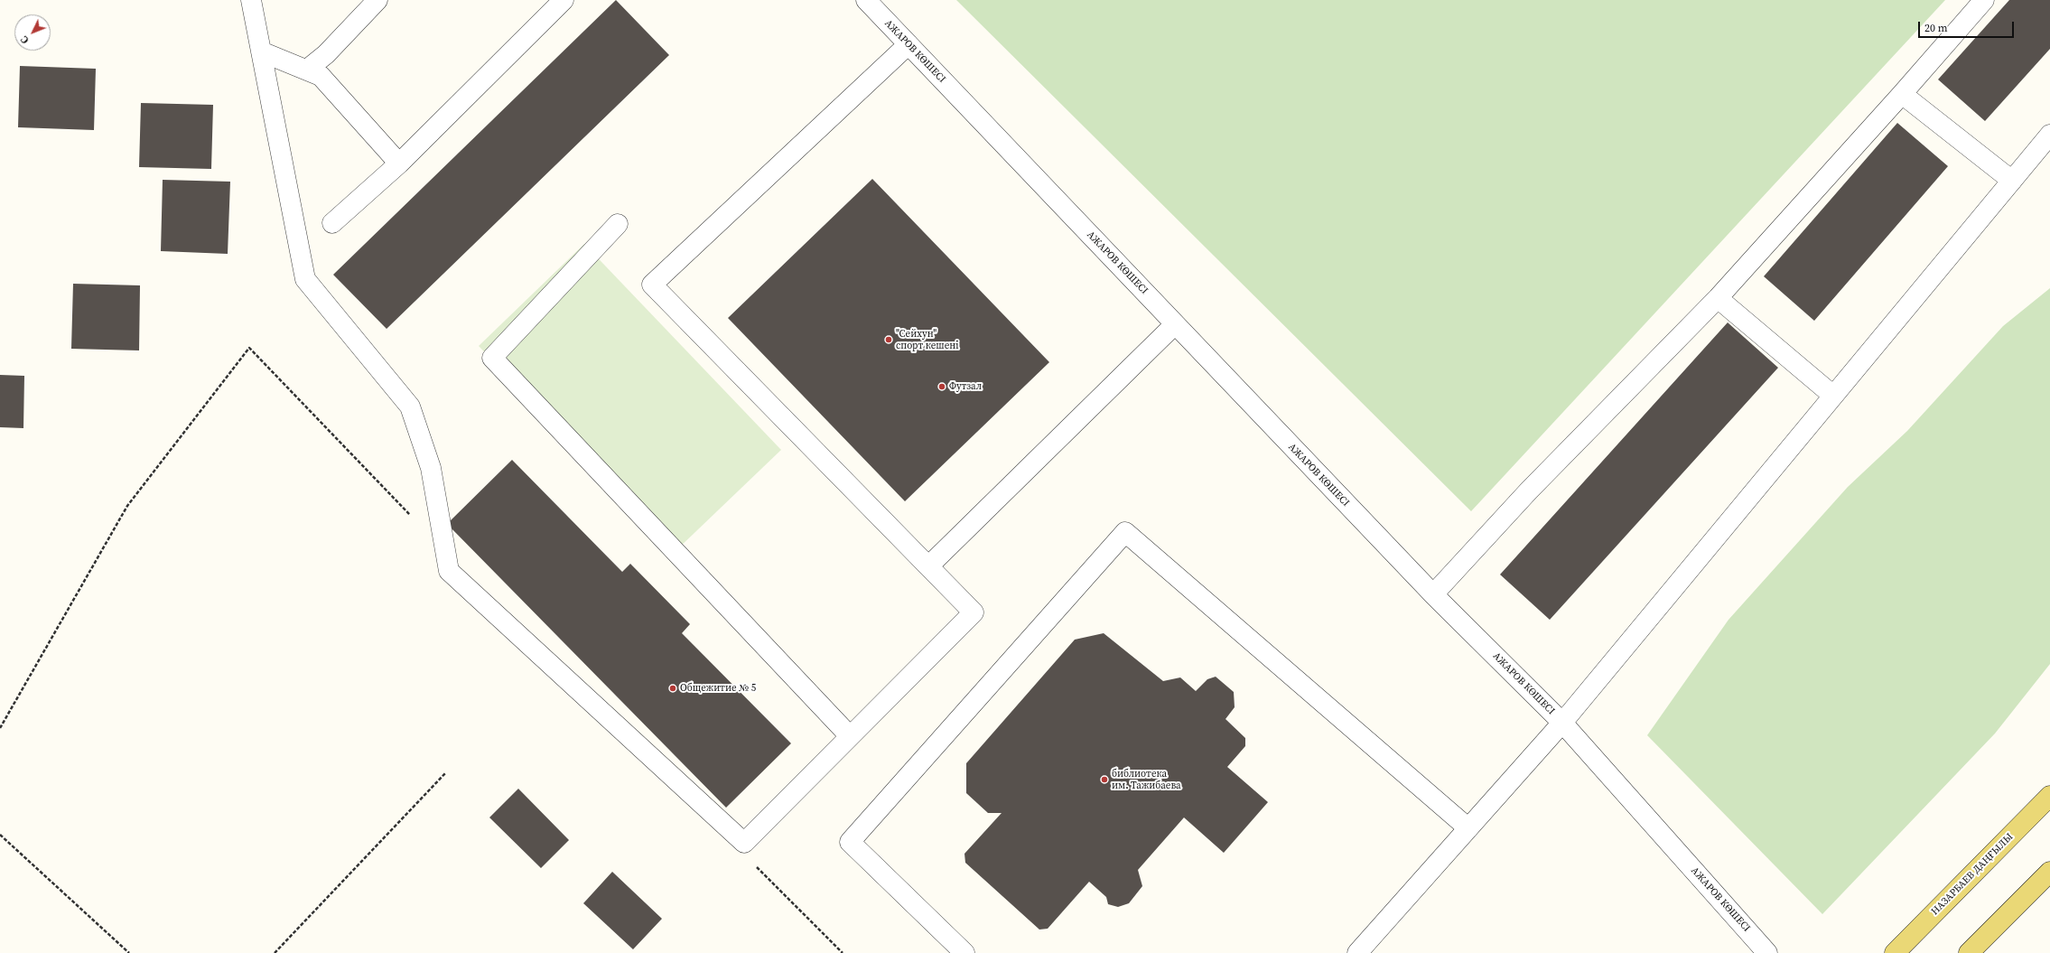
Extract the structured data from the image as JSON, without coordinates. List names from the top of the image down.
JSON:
{
  "streets": {
    "main road": ["НАЗАРБАЕВ ДАҢҒЫЛЫ"],
    "street": ["АЖАРОВ КӨШЕСІ"]
  },
  "places": [
    "\"Сейхун\" спорт кешені",
    "Футзал",
    "Общежитие № 5",
    "библиотека им. Тажибаева"
  ],
  "scale_bar": "20 m",
  "north": "bottom left"
}
